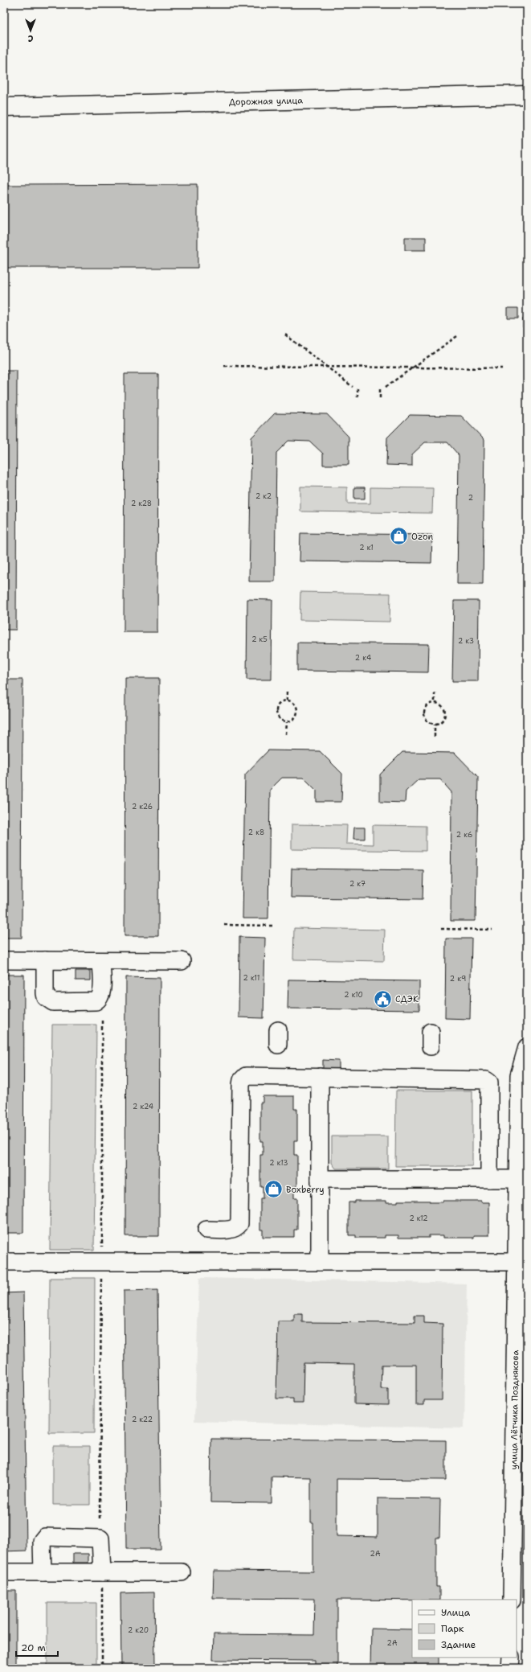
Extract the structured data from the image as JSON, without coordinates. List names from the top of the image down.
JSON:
{
  "streets": {
    "main road": ["Дорожная улица"],
    "street": ["улица Лётчика Позднякова"]
  },
  "places": {
    "shop": ["Ozon", "Boxberry"],
    "public building": ["СДЭК"]
  },
  "house_numbers": [
    "2 к2",
    "2",
    "2 к28",
    "2 к1",
    "2 к5",
    "2 к3",
    "2 к4",
    "2 к26",
    "2 к8",
    "2 к6",
    "2 к7",
    "2 к11",
    "2 к9",
    "2 к10",
    "2 к24",
    "2 к13",
    "2 к12",
    "2 к22",
    "2А",
    "2 к20",
    "2А"
  ],
  "legend": ["Улица", "Парк", "Здание"],
  "scale_bar": "20 m",
  "north": "bottom"
}
